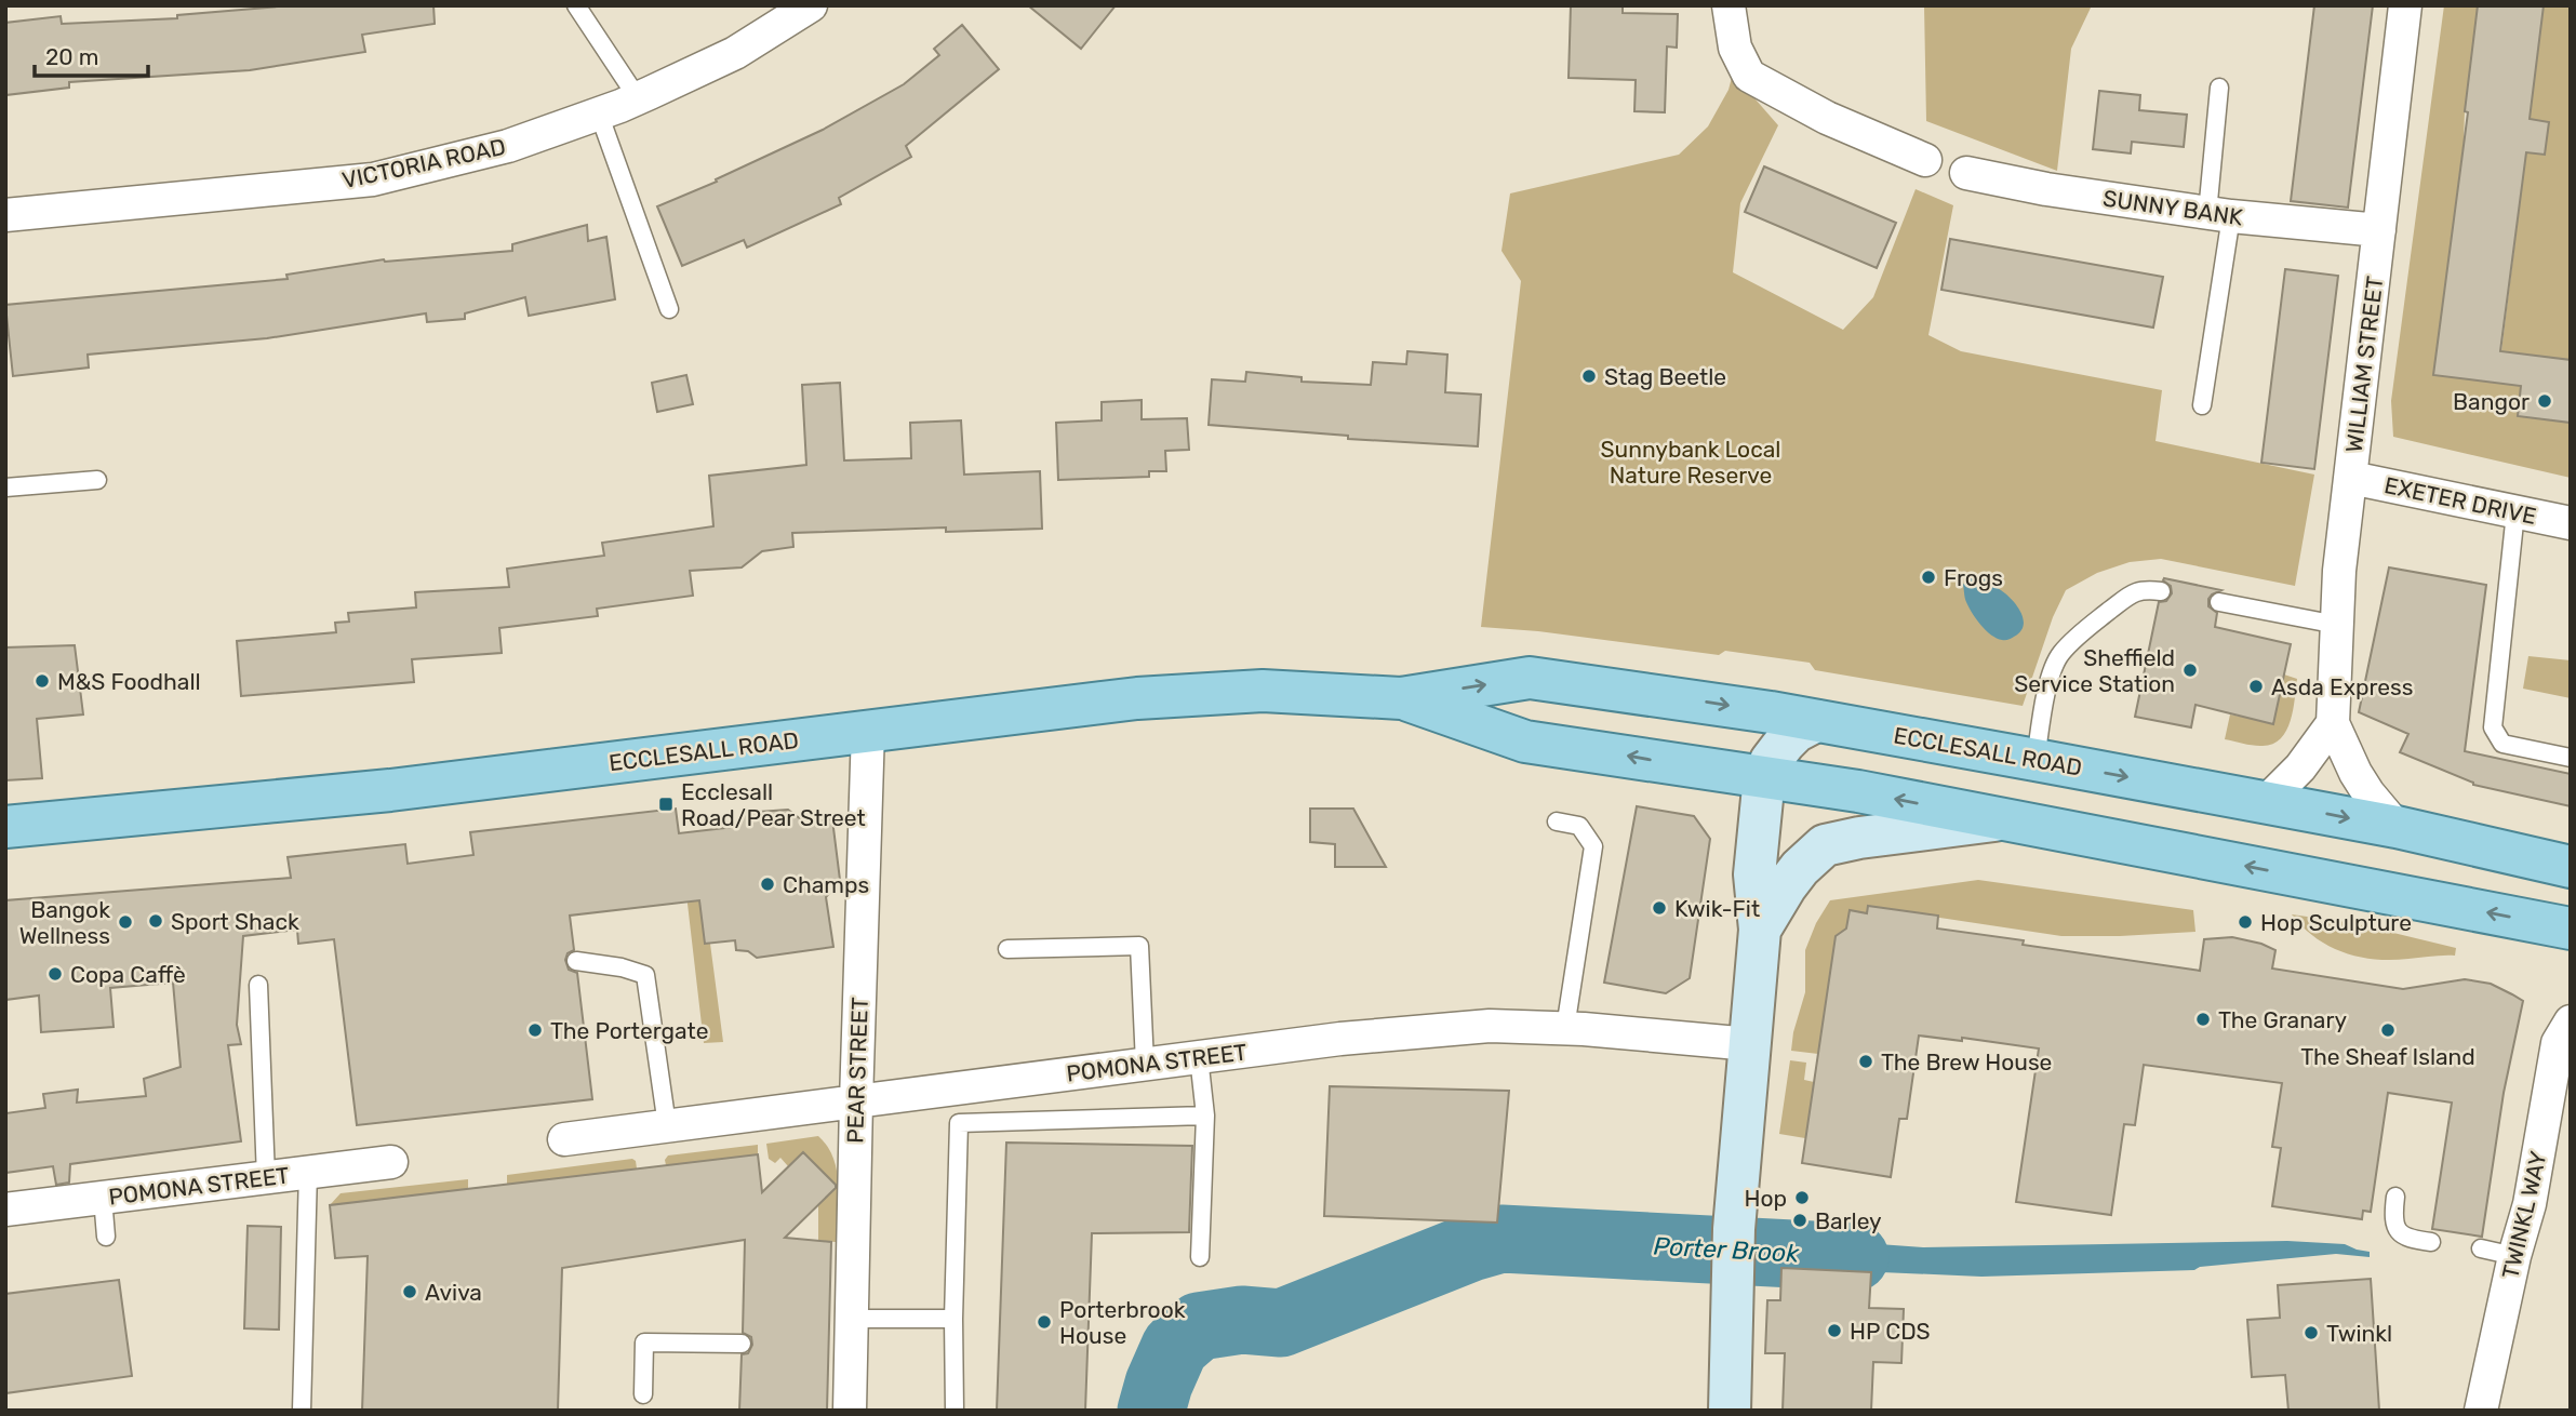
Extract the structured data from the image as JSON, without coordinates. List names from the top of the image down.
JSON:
{
  "streets": {
    "main road": ["ECCLESALL ROAD"],
    "street": [
      "VICTORIA ROAD",
      "SUNNY BANK",
      "WILLIAM STREET",
      "EXETER DRIVE",
      "POMONA STREET",
      "PEAR STREET",
      "TWINKL WAY"
    ]
  },
  "crossings": [
    ["SUNNY BANK", "WILLIAM STREET"],
    ["WILLIAM STREET", "EXETER DRIVE"],
    ["WILLIAM STREET", "ECCLESALL ROAD"],
    ["ECCLESALL ROAD", "PEAR STREET"],
    ["POMONA STREET", "PEAR STREET"]
  ],
  "water": ["Porter Brook"],
  "parks": ["Sunnybank Local Nature Reserve"],
  "places": {
    "other": [
      "Stag Beetle",
      "Bangor",
      "Frogs",
      "Sheffield Service Station",
      "M&S Foodhall",
      "Asda Express",
      "Champs",
      "Kwik-Fit",
      "Sport Shack",
      "Bangok Wellness",
      "Hop Sculpture",
      "Copa Caffè",
      "The Granary",
      "The Portergate",
      "The Sheaf Island",
      "The Brew House",
      "Hop",
      "Barley",
      "Aviva",
      "Porterbrook House",
      "HP CDS",
      "Twinkl"
    ],
    "transit": ["Ecclesall Road/Pear Street"]
  },
  "scale_bar": "20 m"
}
